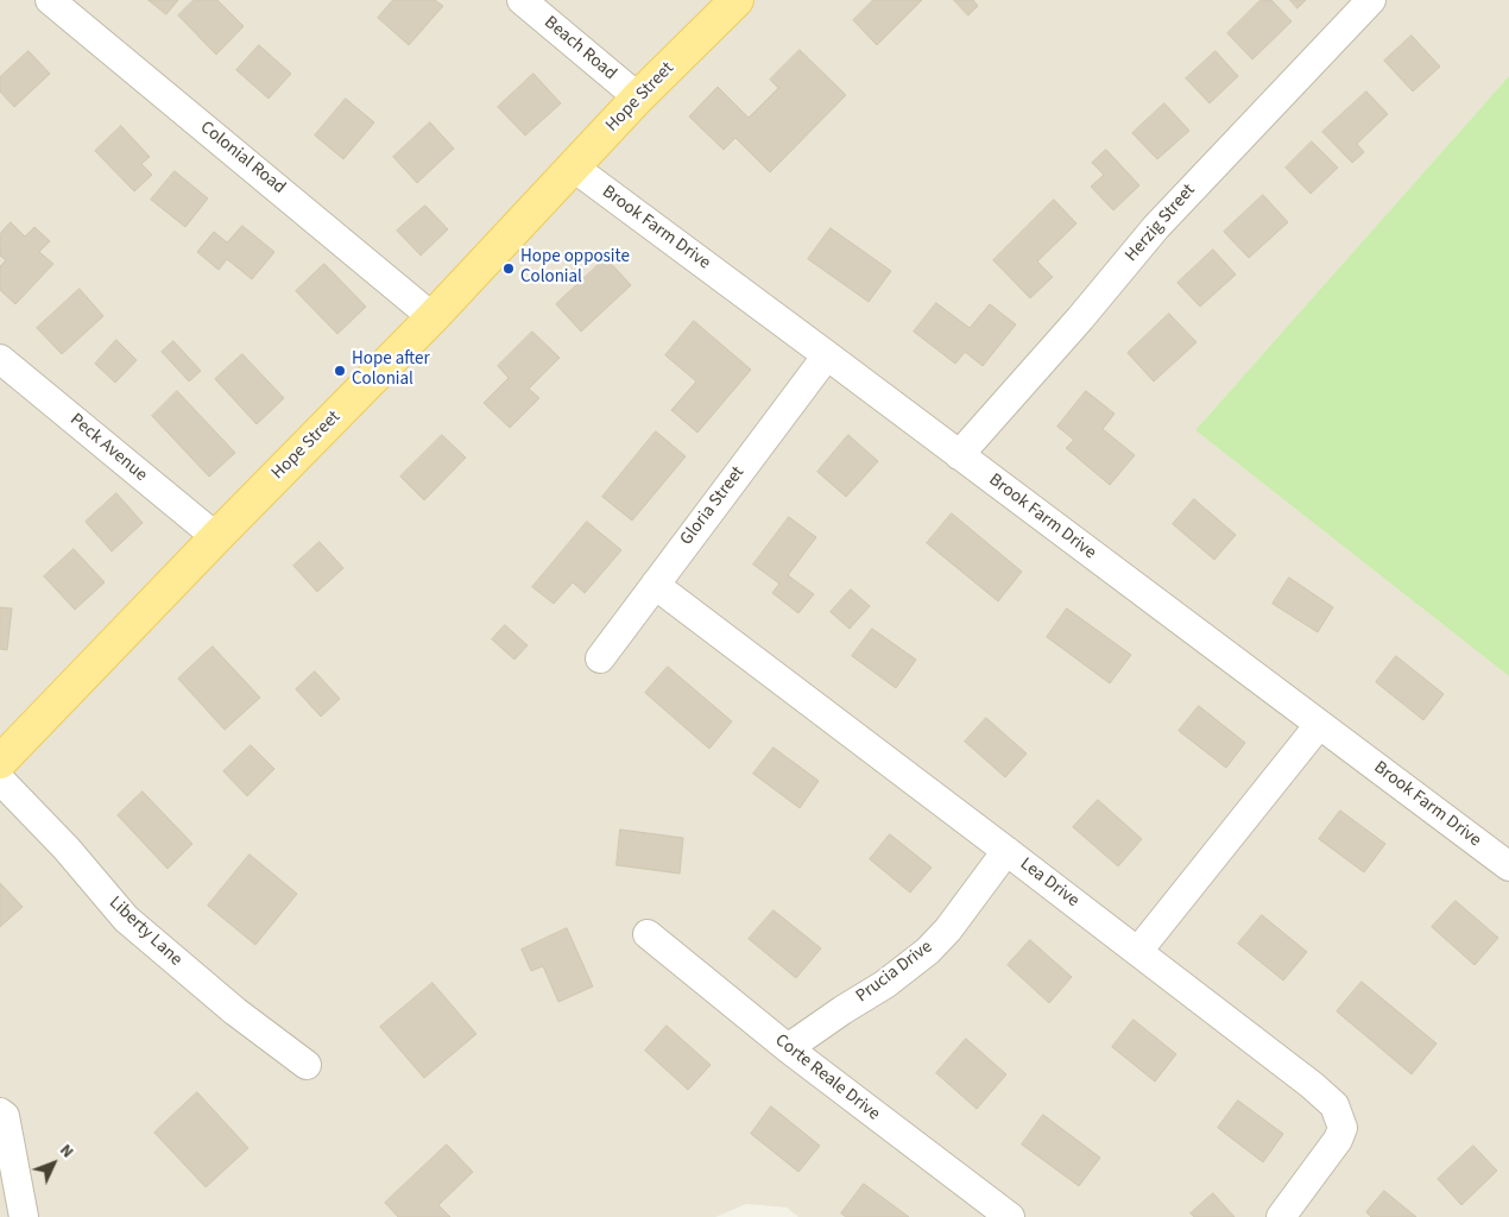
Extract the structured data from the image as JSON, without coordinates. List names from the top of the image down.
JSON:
{
  "streets": {
    "main road": ["Hope Street"],
    "street": [
      "Beach Road",
      "Colonial Road",
      "Herzig Street",
      "Brook Farm Drive",
      "Peck Avenue",
      "Gloria Street",
      "Lea Drive",
      "Liberty Lane",
      "Prucia Drive",
      "Corte Reale Drive"
    ]
  },
  "crossings": [
    ["Beach Road", "Hope Street"],
    ["Hope Street", "Colonial Road"],
    ["Hope Street", "Brook Farm Drive"],
    ["Hope Street", "Peck Avenue"],
    ["Herzig Street", "Brook Farm Drive"],
    ["Brook Farm Drive", "Gloria Street"],
    ["Gloria Street", "Lea Drive"],
    ["Lea Drive", "Prucia Drive"],
    ["Prucia Drive", "Corte Reale Drive"]
  ],
  "places": ["Hope opposite Colonial", "Hope after Colonial"],
  "north": "top right"
}
